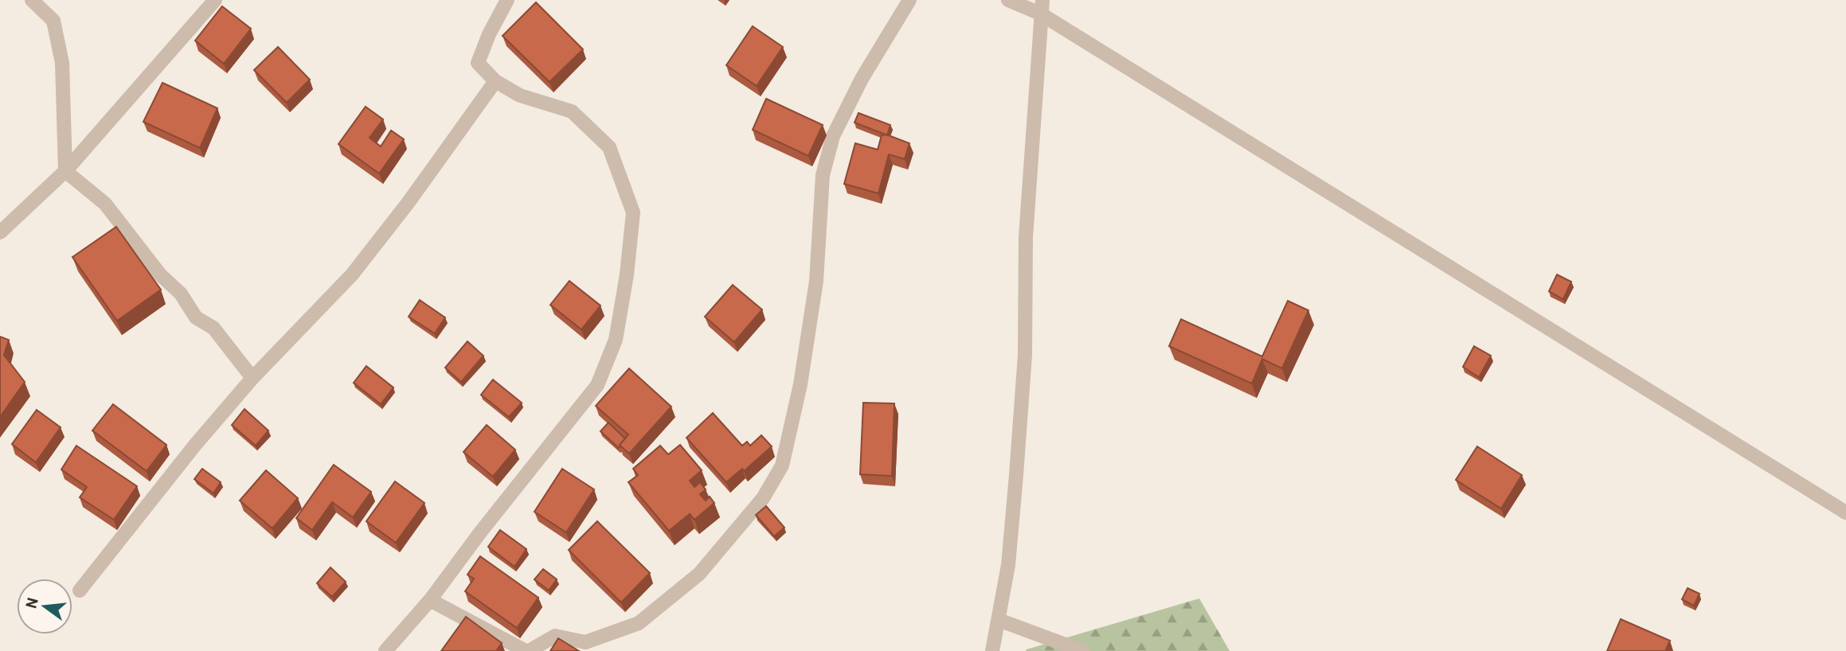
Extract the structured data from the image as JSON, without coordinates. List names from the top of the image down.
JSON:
{
  "north": "left"
}
